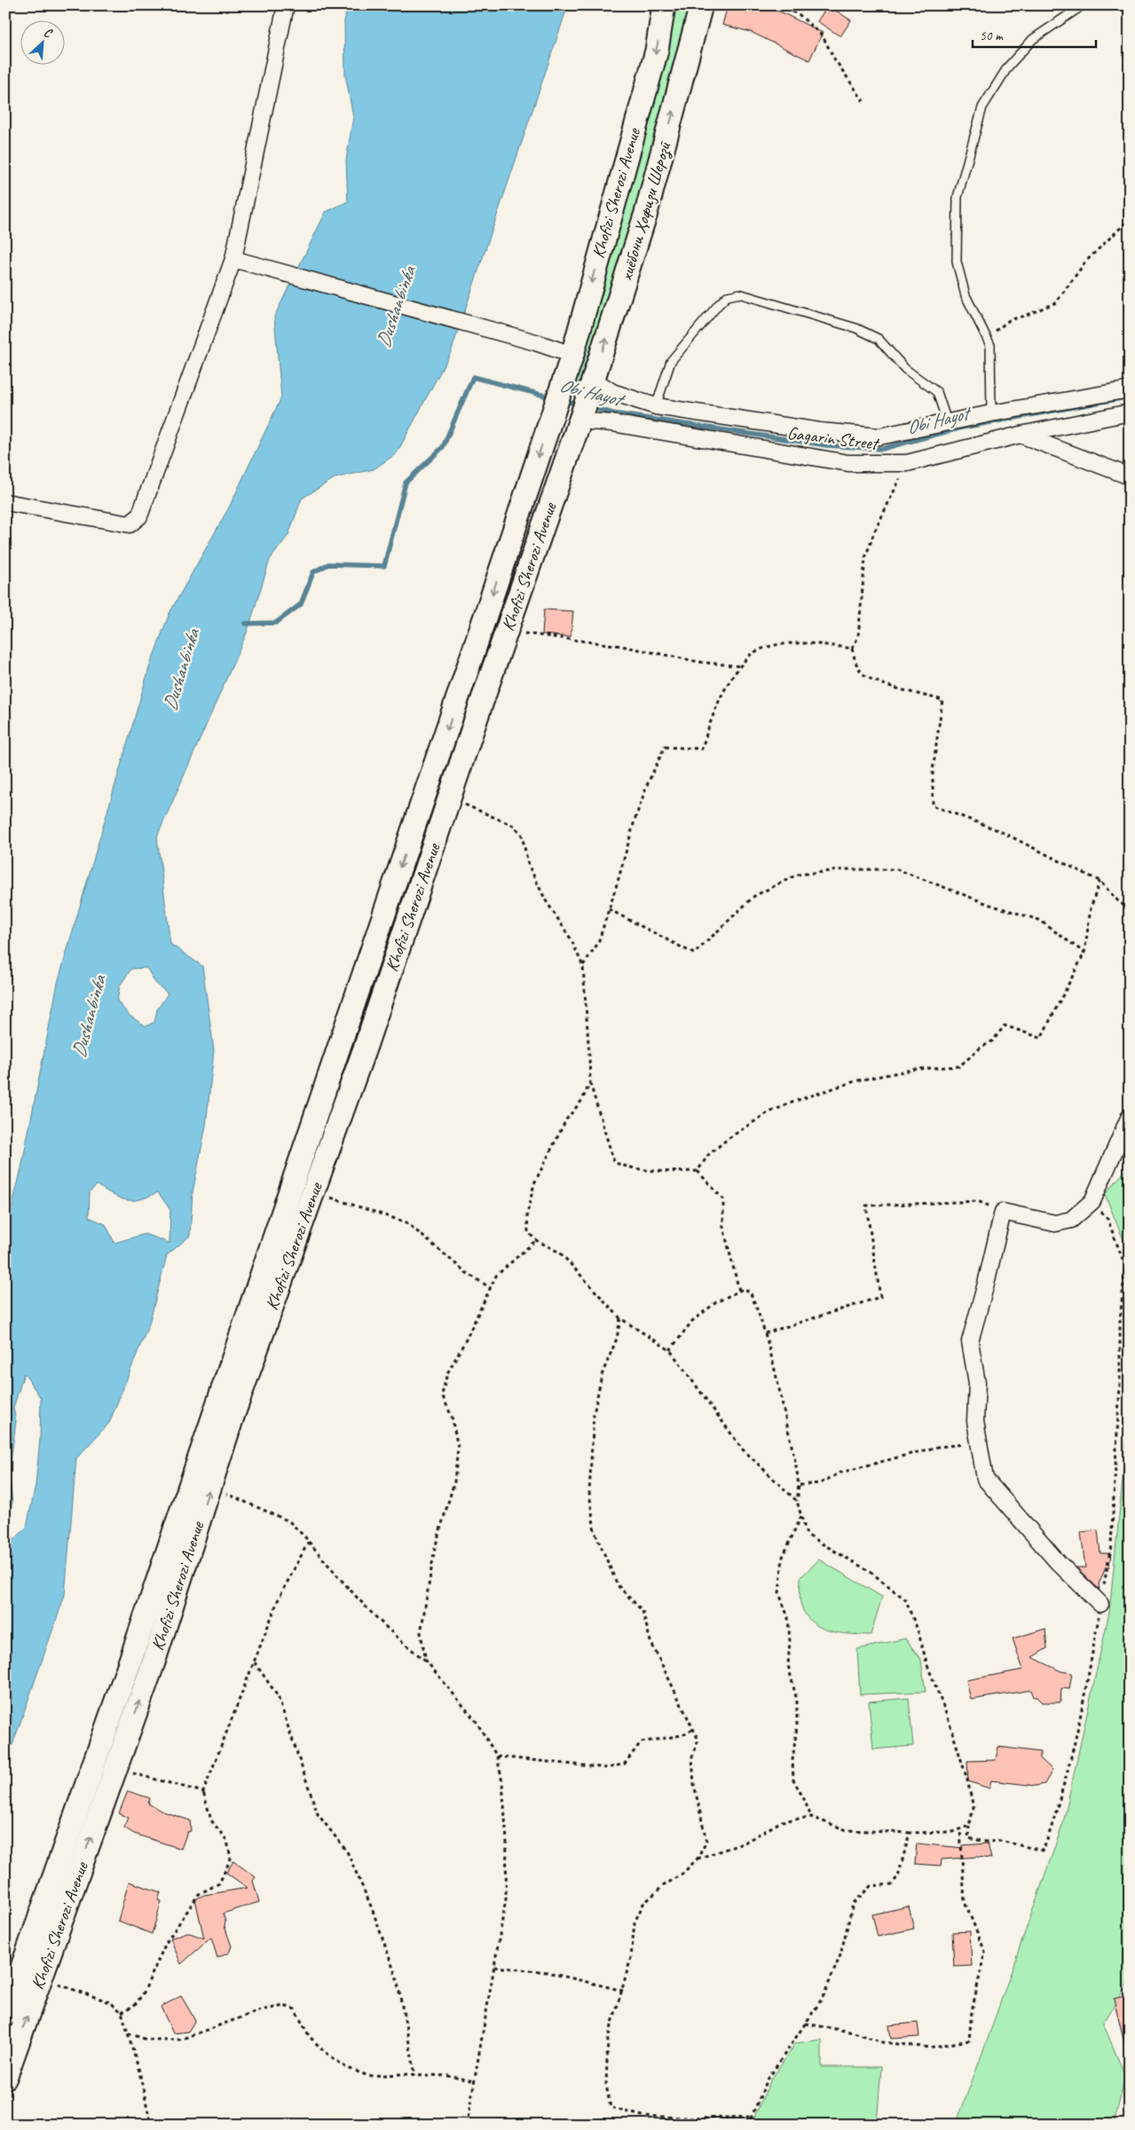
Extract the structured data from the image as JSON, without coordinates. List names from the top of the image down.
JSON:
{
  "streets": {
    "main road": ["Khofizi Sherozi Avenue", "хиёбони Ҳофизи Шерозӣ"],
    "street": ["Gagarin Street"]
  },
  "crossings": [
    ["Khofizi Sherozi Avenue", "хиёбони Ҳофизи Шерозӣ"],
    ["Khofizi Sherozi Avenue", "Gagarin Street"],
    ["хиёбони Ҳофизи Шерозӣ", "Gagarin Street"]
  ],
  "one_way": ["хиёбони Ҳофизи Шерозӣ"],
  "water": ["Dushanbinka", "Obi Hayot"],
  "scale_bar": "50 m",
  "north": "top right"
}
